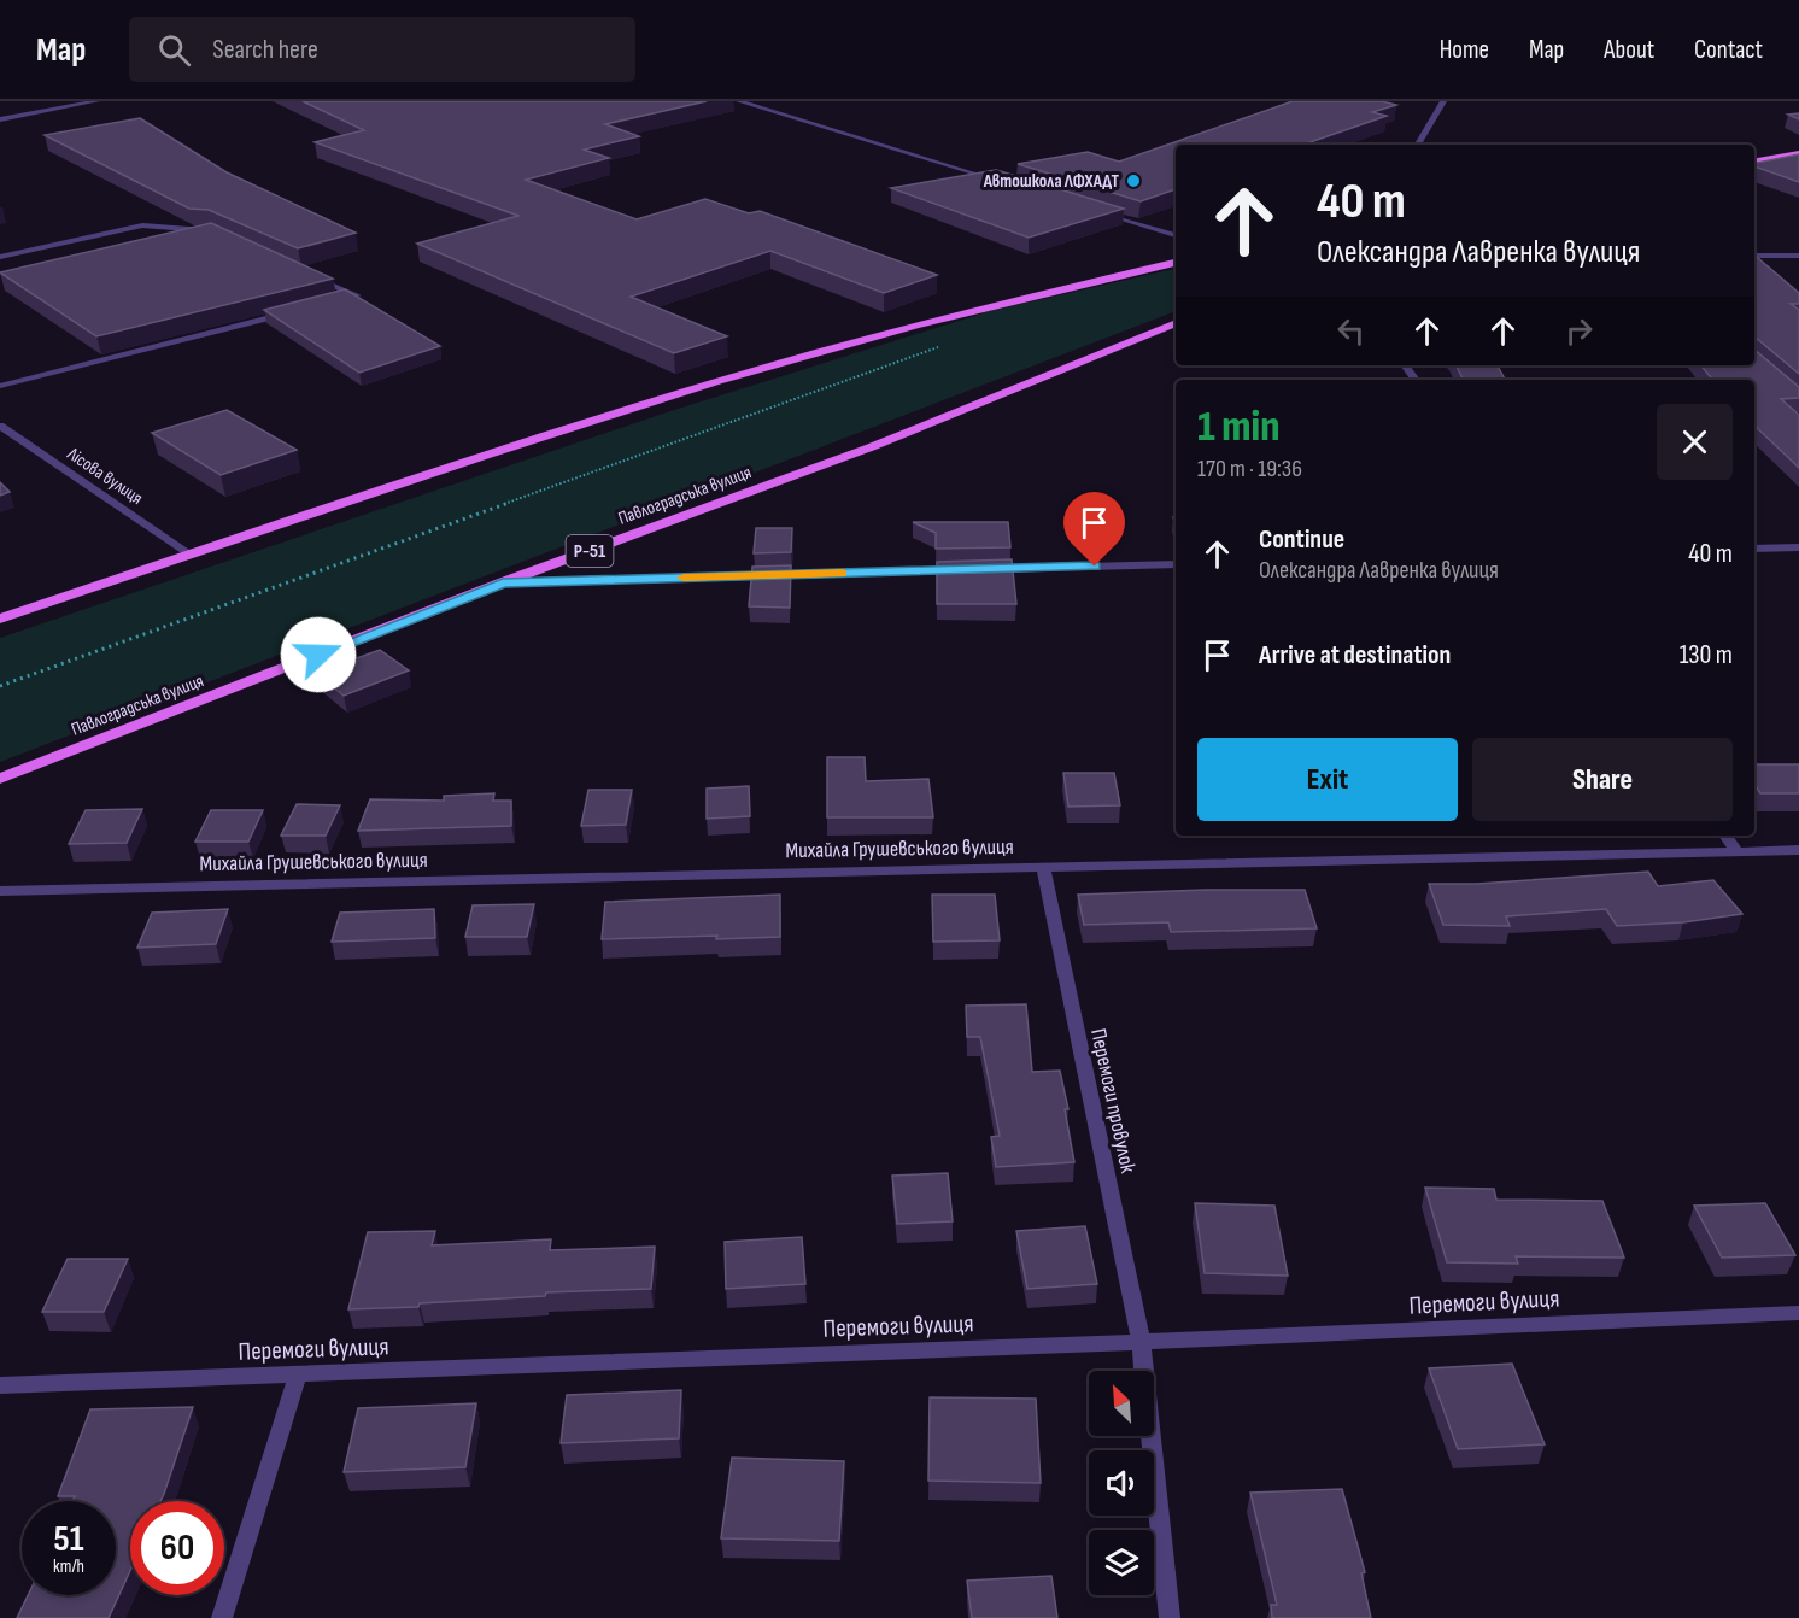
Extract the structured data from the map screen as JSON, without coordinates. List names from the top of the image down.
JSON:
{
  "streets": {
    "main road": ["Павлоградська вулиця", "Р-51"],
    "street": [
      "Лісова вулиця",
      "Михайла Грушевського вулиця",
      "Перемоги провулок",
      "Перемоги вулиця"
    ]
  },
  "crossings": [
    ["Михайла Грушевського вулиця", "Перемоги провулок"],
    ["Перемоги провулок", "Перемоги вулиця"]
  ],
  "places": ["Автошкола ЛФХАДТ"],
  "north": "top left",
  "page": {
    "header": "Map",
    "search": "Search here",
    "nav": [
      "Home",
      "Map",
      "About",
      "Contact"
    ],
    "turn": ["40 m", "Олександра Лавренка вулиця"],
    "heading": ["1 min", "170 m · 19:36"],
    "list": [
      {
        "name": "Continue",
        "note": "Олександра Лавренка вулиця",
        "value": "40 m"
      },
      {
        "name": "Arrive at destination",
        "value": "130 m"
      }
    ],
    "buttons": ["Exit", "Share"],
    "speed": "51 km/h",
    "limit": "60"
  }
}
